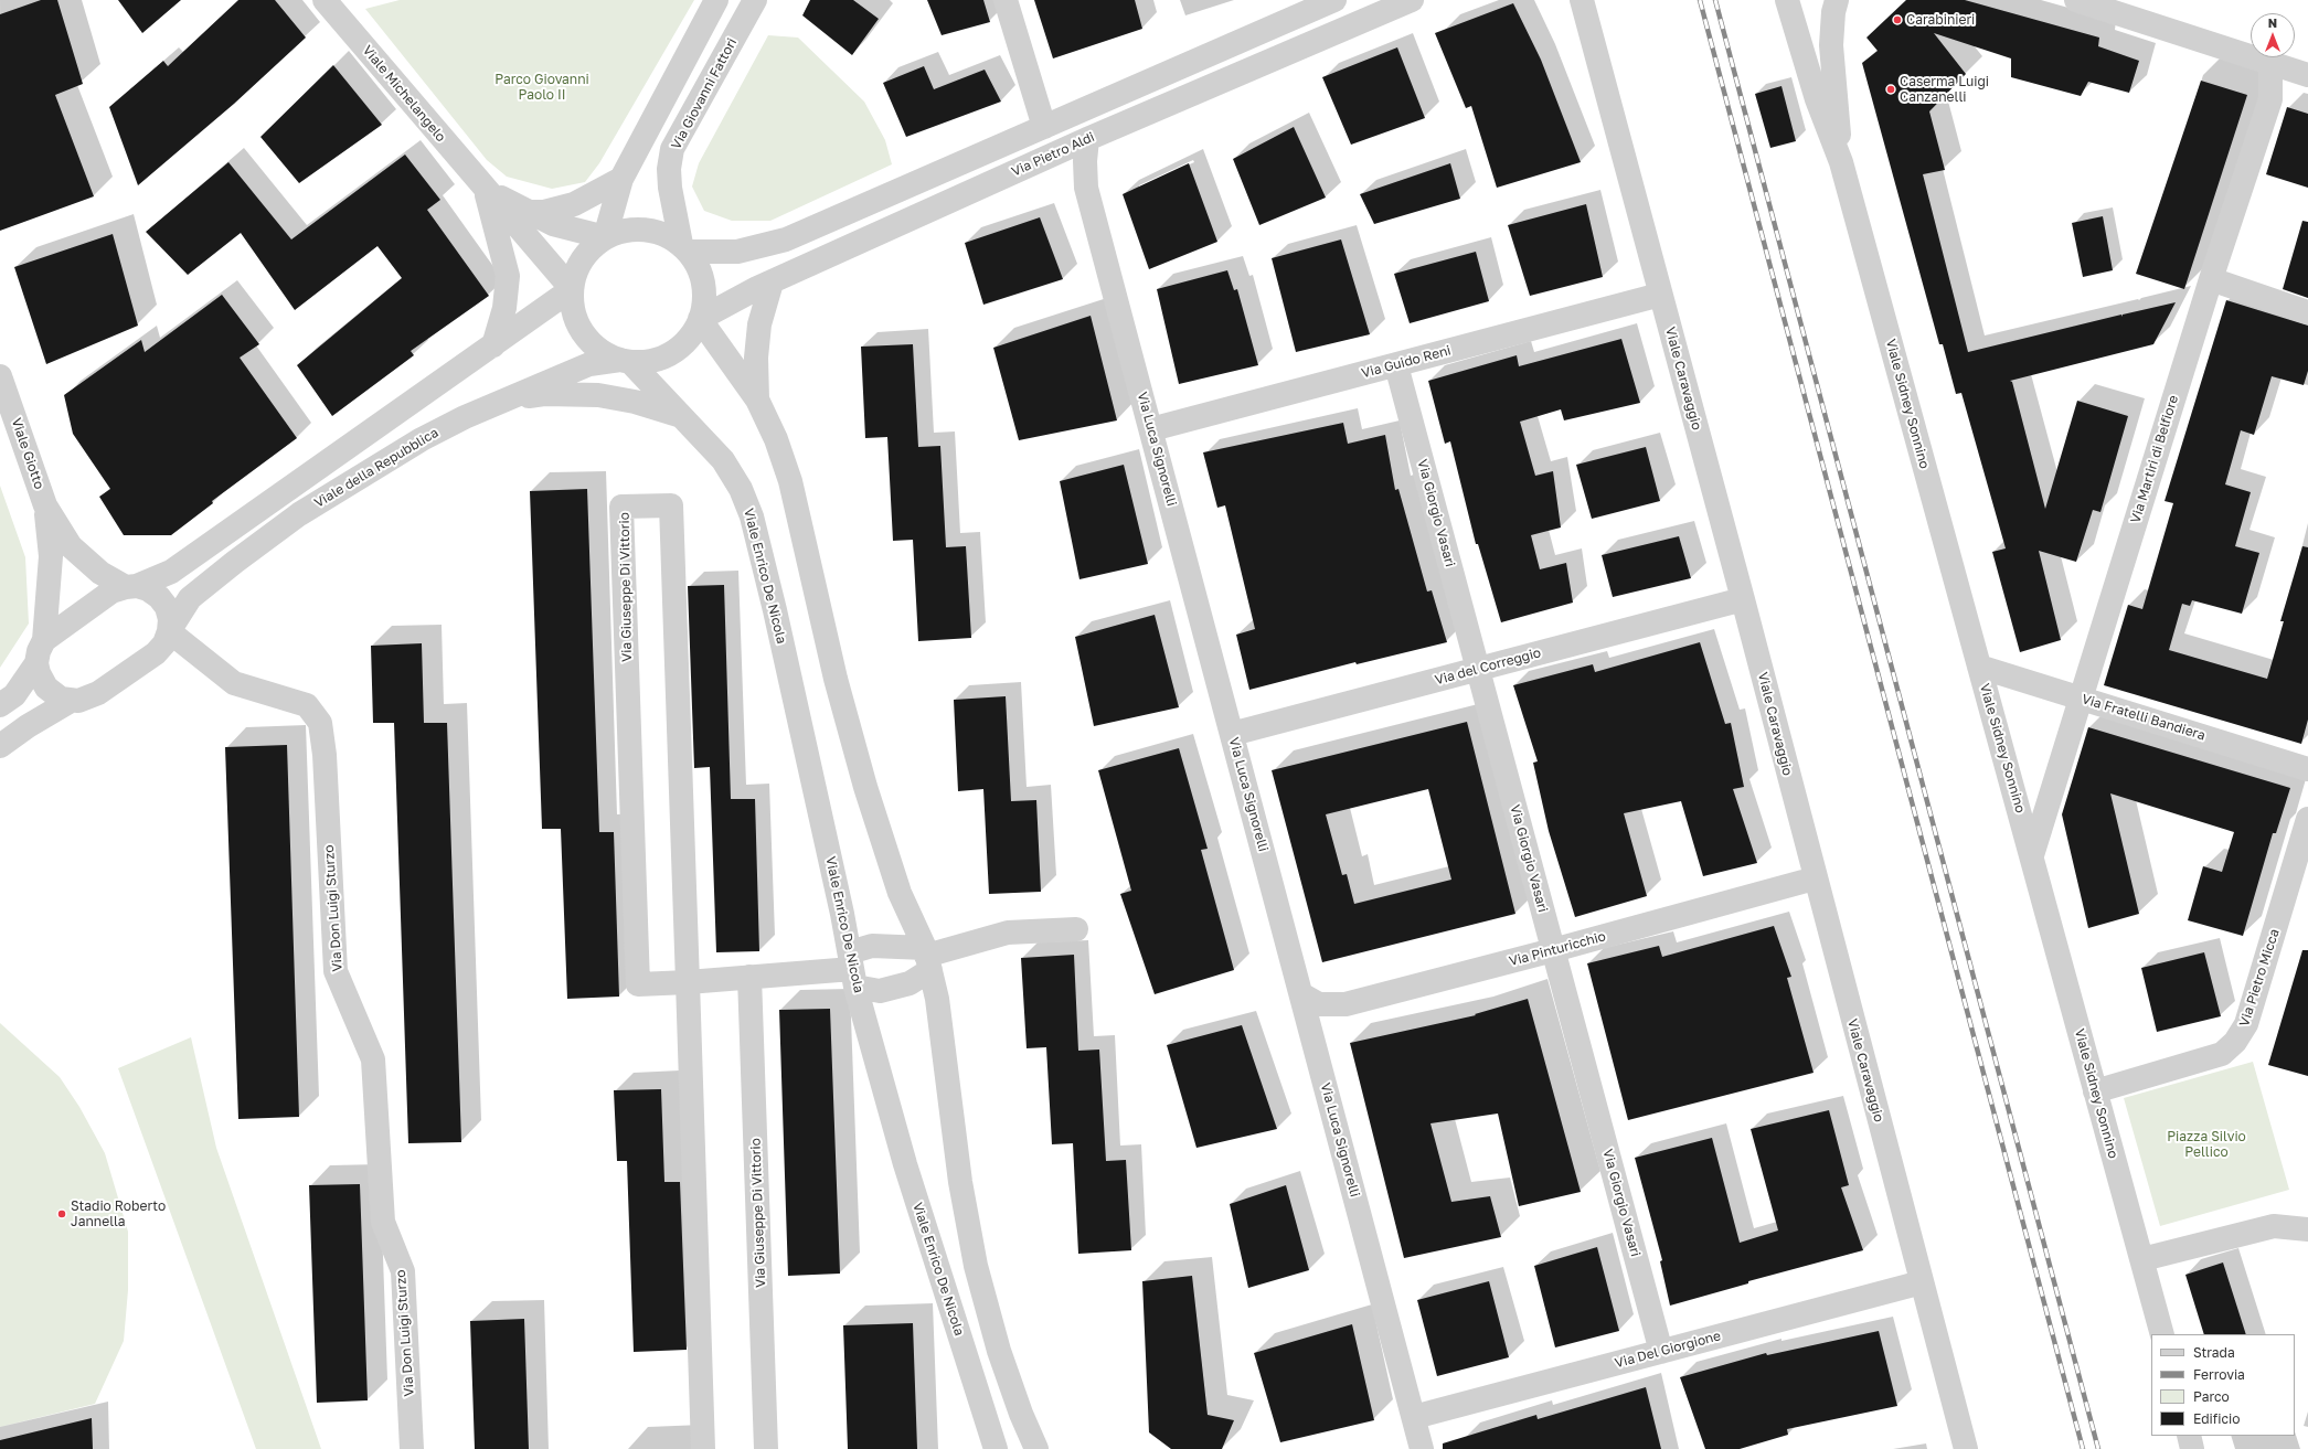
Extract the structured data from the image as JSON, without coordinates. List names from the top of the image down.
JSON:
{
  "streets": {
    "street": [
      "Viale Michelangelo",
      "Via Giovanni Fattori",
      "Via Pietro Aldi",
      "Via Guido Reni",
      "Viale Caravaggio",
      "Viale Sidney Sonnino",
      "Via Luca Signorelli",
      "Viale Giotto",
      "Via Martiri di Belfiore",
      "Viale della Repubblica",
      "Via Giorgio Vasari",
      "Viale Enrico De Nicola",
      "Via Giuseppe Di Vittorio",
      "Via del Correggio",
      "Via Fratelli Bandiera",
      "Via Don Luigi Sturzo",
      "Via Pinturicchio",
      "Via Pietro Micca",
      "Via Del Giorgione"
    ]
  },
  "crossings": [
    ["Viale Michelangelo", "Via Giovanni Fattori"],
    ["Viale Michelangelo", "Via Pietro Aldi"],
    ["Viale Michelangelo", "Viale della Repubblica"],
    ["Viale Michelangelo", "Viale Enrico De Nicola"],
    ["Via Giovanni Fattori", "Via Pietro Aldi"],
    ["Via Giovanni Fattori", "Viale della Repubblica"],
    ["Via Giovanni Fattori", "Viale Enrico De Nicola"],
    ["Via Pietro Aldi", "Via Luca Signorelli"],
    ["Via Pietro Aldi", "Viale della Repubblica"],
    ["Via Pietro Aldi", "Viale Enrico De Nicola"],
    ["Via Guido Reni", "Viale Caravaggio"],
    ["Via Guido Reni", "Via Luca Signorelli"],
    ["Via Guido Reni", "Via Giorgio Vasari"],
    ["Viale Caravaggio", "Via del Correggio"],
    ["Viale Caravaggio", "Via Pinturicchio"],
    ["Viale Caravaggio", "Via Del Giorgione"],
    ["Viale Sidney Sonnino", "Via Martiri di Belfiore"],
    ["Viale Sidney Sonnino", "Via Fratelli Bandiera"],
    ["Viale Sidney Sonnino", "Via Pietro Micca"],
    ["Via Luca Signorelli", "Via del Correggio"],
    ["Via Luca Signorelli", "Via Pinturicchio"],
    ["Via Luca Signorelli", "Via Del Giorgione"],
    ["Via Martiri di Belfiore", "Via Fratelli Bandiera"],
    ["Viale della Repubblica", "Viale Enrico De Nicola"],
    ["Viale della Repubblica", "Via Don Luigi Sturzo"],
    ["Via Giorgio Vasari", "Via del Correggio"],
    ["Via Giorgio Vasari", "Via Pinturicchio"],
    ["Via Giorgio Vasari", "Via Del Giorgione"],
    ["Viale Enrico De Nicola", "Via Giuseppe Di Vittorio"]
  ],
  "parks": ["Parco Giovanni Paolo II", "Piazza Silvio Pellico"],
  "places": ["Carabinieri", "Caserma Luigi Canzanelli", "Stadio Roberto Jannella"],
  "legend": [
    "Strada",
    "Ferrovia",
    "Parco",
    "Edificio"
  ],
  "north": "top"
}
